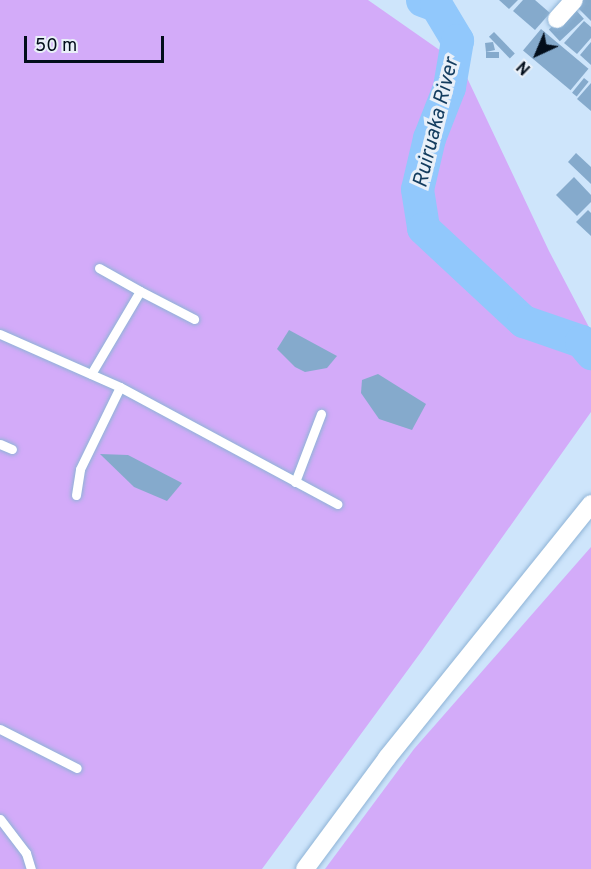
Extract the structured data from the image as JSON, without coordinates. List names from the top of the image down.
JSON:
{
  "water": ["Ruiruaka River"],
  "scale_bar": "50 m",
  "north": "bottom left"
}
